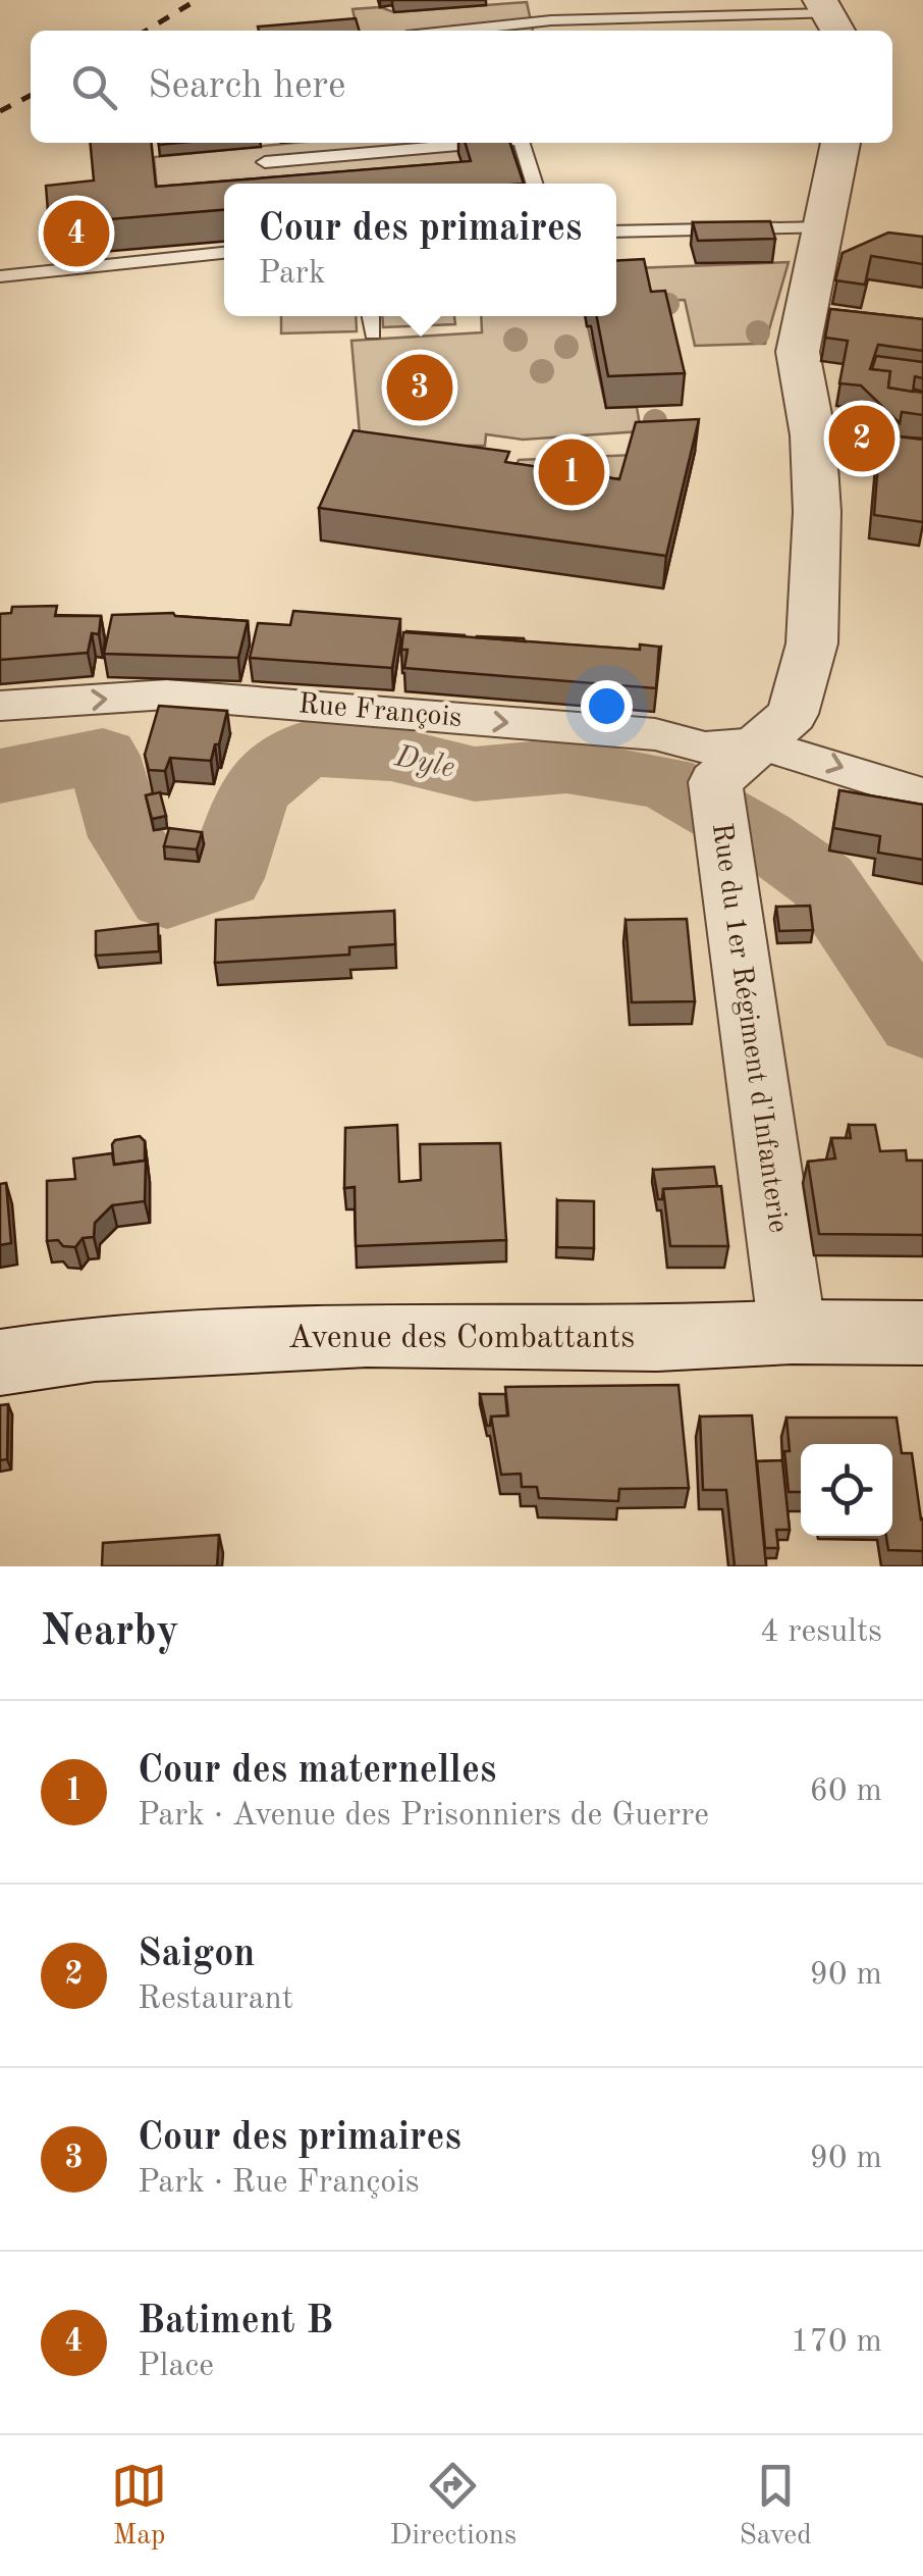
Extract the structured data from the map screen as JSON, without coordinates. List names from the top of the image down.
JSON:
{
  "streets": {
    "main road": ["Avenue des Combattants"],
    "street": ["Rue François", "Rue du 1er Régiment d'Infanterie"]
  },
  "crossings": [
    ["Rue François", "Rue du 1er Régiment d'Infanterie"],
    ["Rue du 1er Régiment d'Infanterie", "Avenue des Combattants"]
  ],
  "one_way": ["Rue François"],
  "water": ["Dyle"],
  "page": {
    "search": "Search here",
    "popup": ["Cour des primaires", "Park"],
    "pins": [
      "4",
      "3",
      "2",
      "1"
    ],
    "heading": ["Nearby", "4 results"],
    "list": [
      {
        "mark": "1",
        "name": "Cour des maternelles",
        "note": "Park · Avenue des Prisonniers de Guerre",
        "value": "60 m"
      },
      {
        "mark": "2",
        "name": "Saigon",
        "note": "Restaurant",
        "value": "90 m"
      },
      {
        "mark": "3",
        "name": "Cour des primaires",
        "note": "Park · Rue François",
        "value": "90 m"
      },
      {
        "mark": "4",
        "name": "Batiment B",
        "note": "Place",
        "value": "170 m"
      }
    ],
    "nav": ["Map", "Directions", "Saved"]
  }
}
